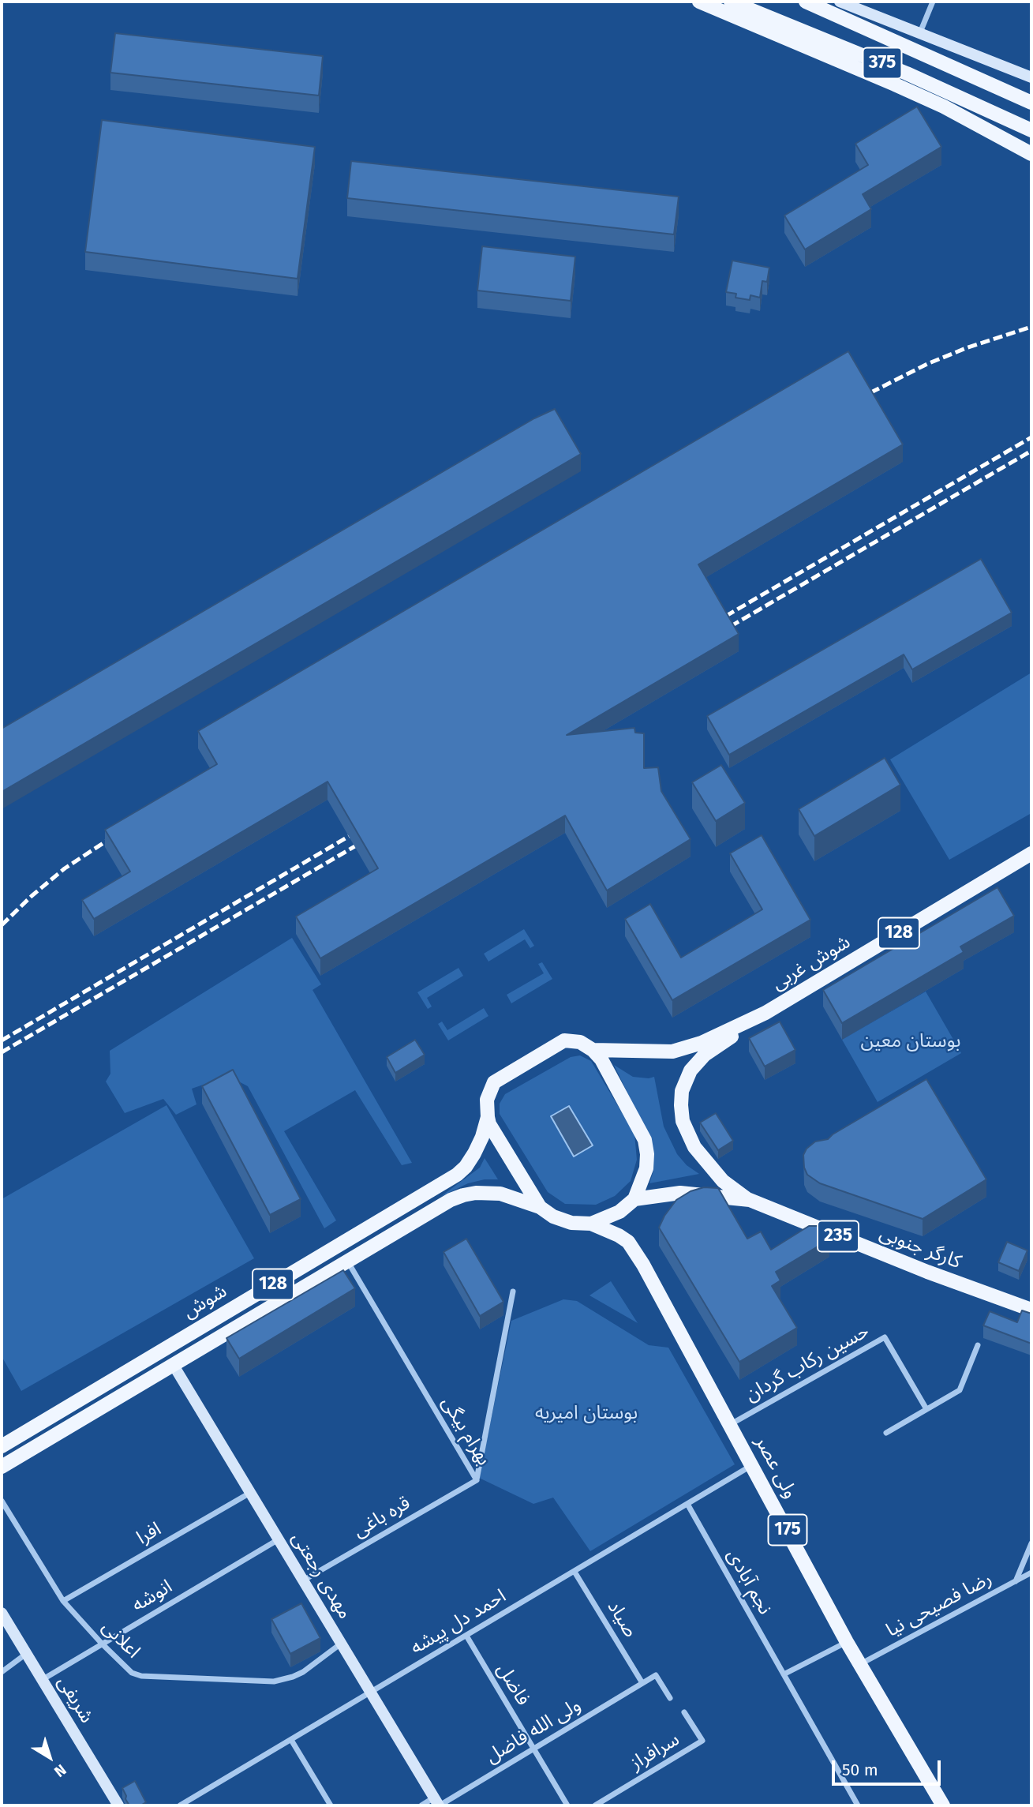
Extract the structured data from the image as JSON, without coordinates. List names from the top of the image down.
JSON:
{
  "streets": {
    "main road": [
      "375",
      "128",
      "شوش غربی",
      "235",
      "کارگر جنوبی",
      "شوش",
      "ولی عصر",
      "175"
    ],
    "street": [
      "حسین رکاب‌ گردان",
      "بهرام بیگی",
      "قره باغی",
      "افرا",
      "مهدی رجعتی",
      "نجم آبادی",
      "انوشه",
      "رضا فصیحی نیا",
      "صیاد",
      "احمد دل پیشه",
      "اعلانی",
      "فاضل",
      "شریفی",
      "ولی الله فاضل",
      "سرافراز"
    ]
  },
  "crossings": [
    ["شوش غربی", "کارگر جنوبی"],
    ["شوش غربی", "شوش"],
    ["شوش غربی", "ولی عصر"],
    ["کارگر جنوبی", "شوش"],
    ["کارگر جنوبی", "ولی عصر"],
    ["شوش", "بهرام بیگی"],
    ["شوش", "ولی عصر"],
    ["شوش", "مهدی رجعتی"],
    ["حسین رکاب‌ گردان", "ولی عصر"],
    ["بهرام بیگی", "قره باغی"],
    ["ولی عصر", "رضا فصیحی نیا"],
    ["ولی عصر", "احمد دل پیشه"],
    ["قره باغی", "مهدی رجعتی"],
    ["افرا", "مهدی رجعتی"],
    ["افرا", "اعلانی"],
    ["مهدی رجعتی", "انوشه"],
    ["مهدی رجعتی", "احمد دل پیشه"],
    ["مهدی رجعتی", "اعلانی"],
    ["مهدی رجعتی", "ولی الله فاضل"],
    ["نجم آبادی", "احمد دل پیشه"],
    ["انوشه", "اعلانی"],
    ["انوشه", "شریفی"],
    ["صیاد", "احمد دل پیشه"],
    ["صیاد", "ولی الله فاضل"],
    ["احمد دل پیشه", "فاضل"],
    ["فاضل", "ولی الله فاضل"]
  ],
  "parks": ["بوستان معین", "بوستان امیریه"],
  "scale_bar": "50 m",
  "north": "bottom right"
}
